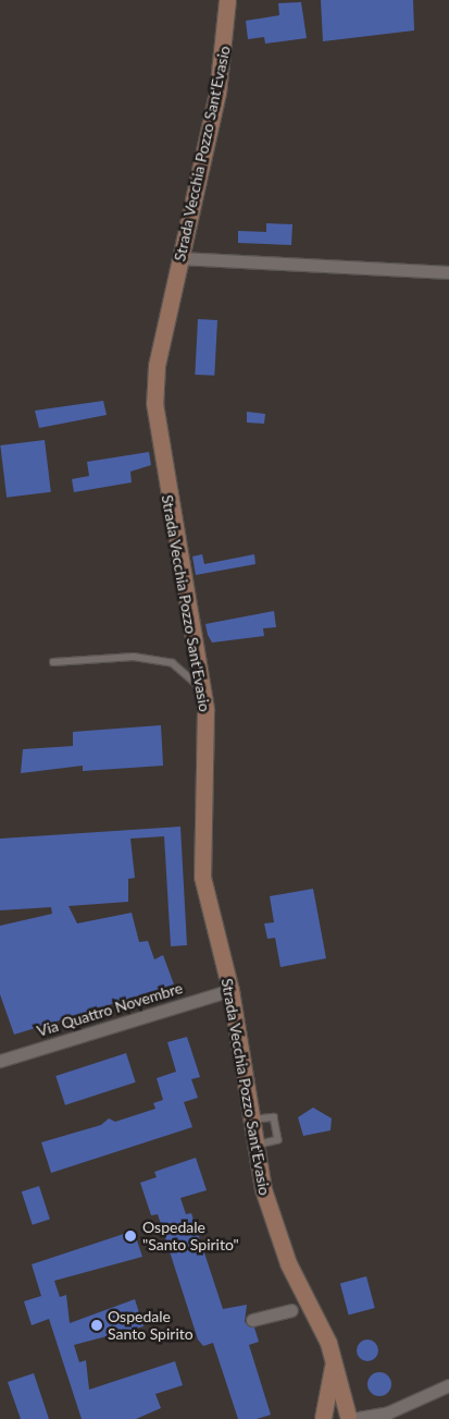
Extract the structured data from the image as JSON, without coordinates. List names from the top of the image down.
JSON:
{
  "streets": {
    "street": ["Strada Vecchia Pozzo Sant'Evasio", "Via Quattro Novembre"]
  },
  "crossings": [
    ["Strada Vecchia Pozzo Sant'Evasio", "Via Quattro Novembre"]
  ],
  "places": ["Ospedale \"Santo Spirito\"", "Ospedale Santo Spirito"]
}
